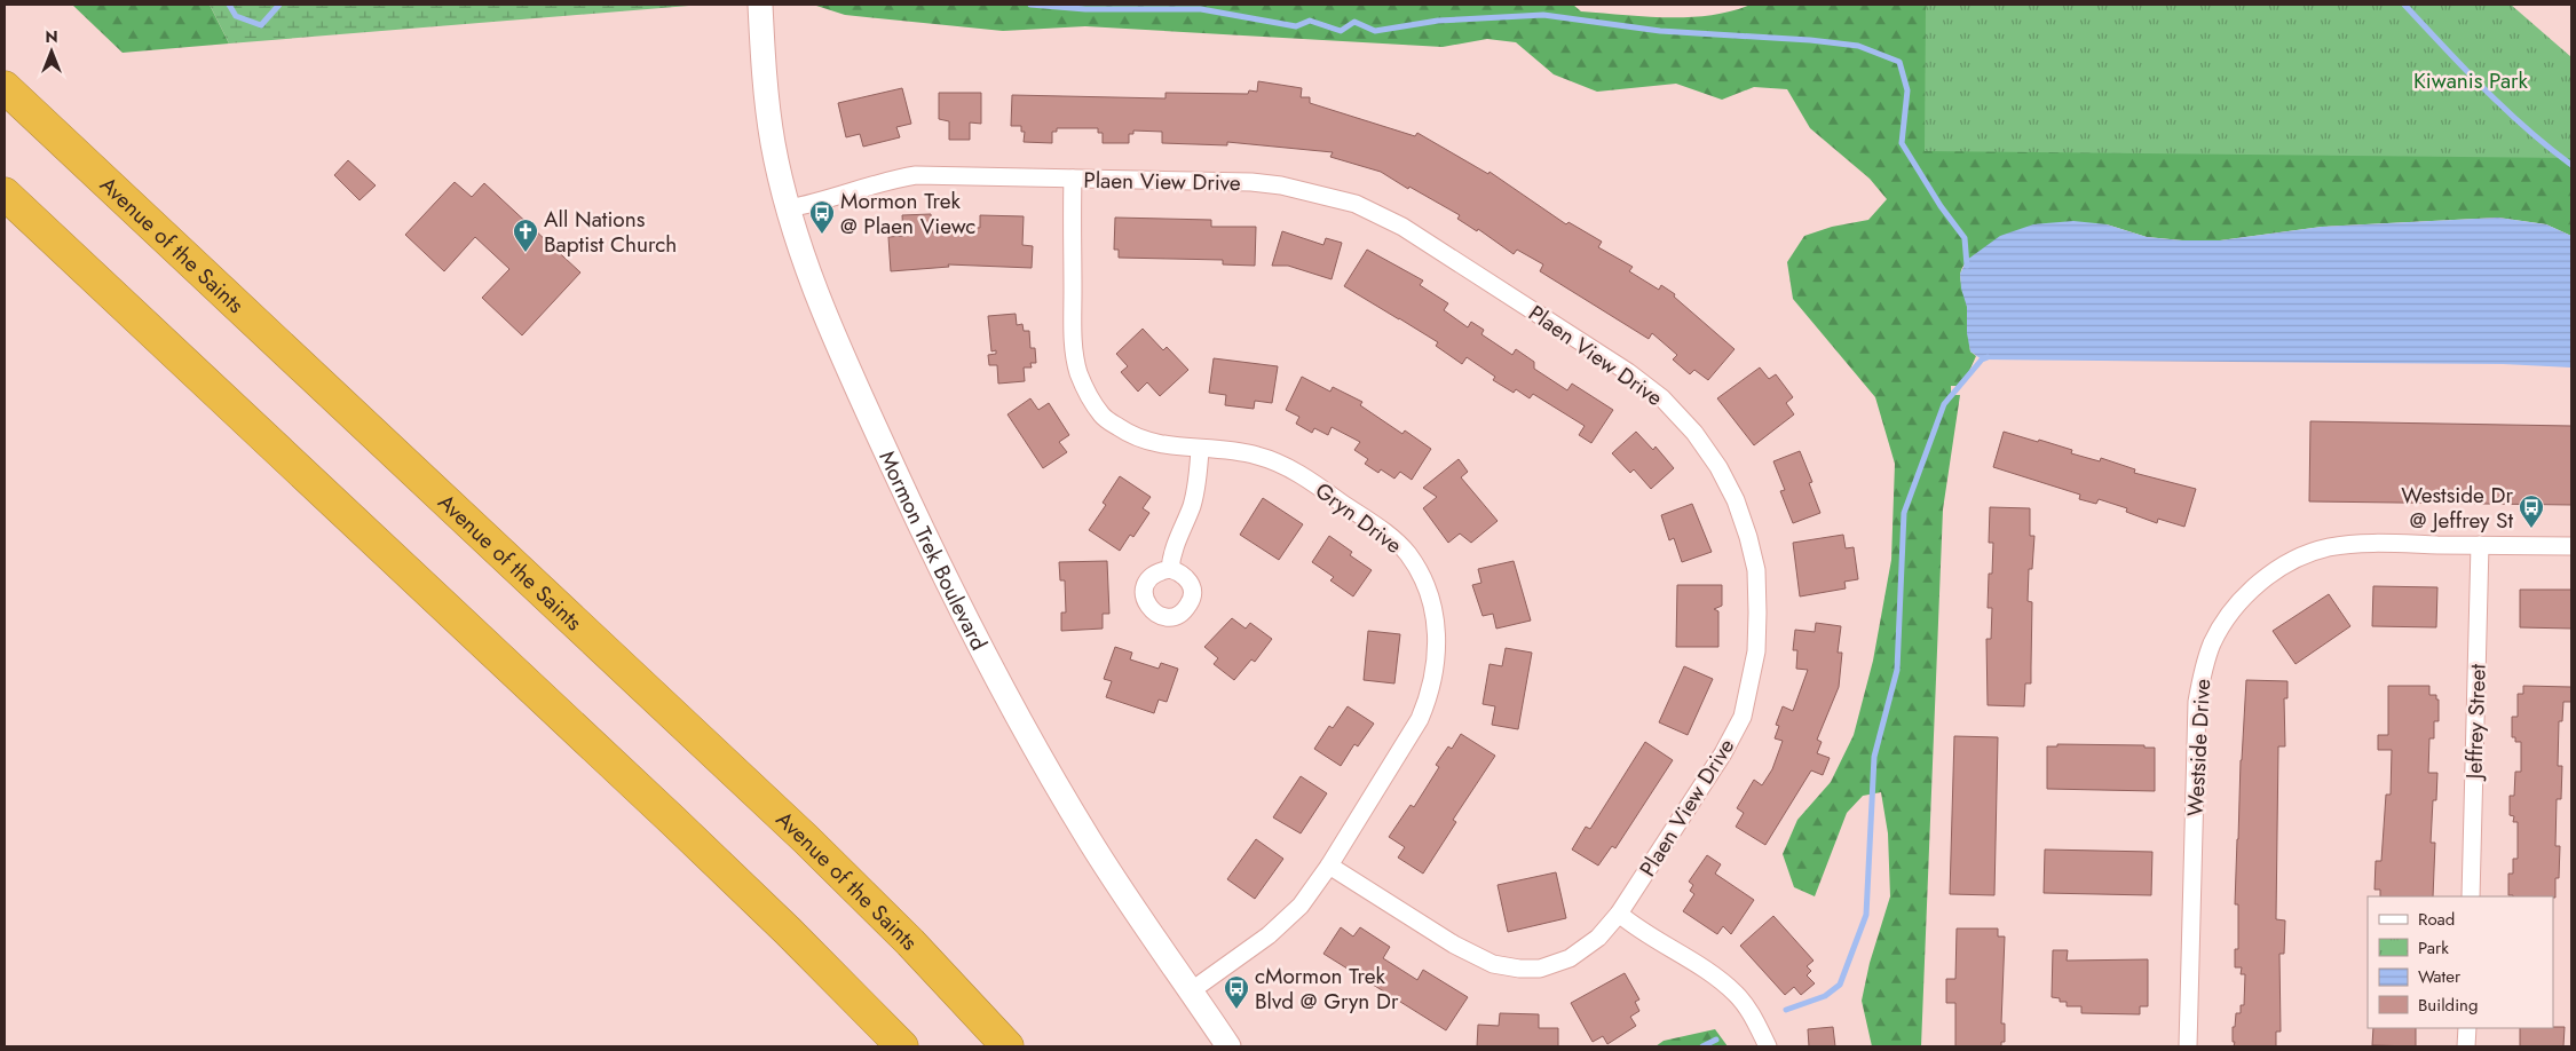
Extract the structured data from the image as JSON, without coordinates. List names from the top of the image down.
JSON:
{
  "streets": {
    "highway": ["Avenue of the Saints"],
    "main road": ["Mormon Trek Boulevard"],
    "street": [
      "Plaen View Drive",
      "Gryn Drive",
      "Jeffrey Street",
      "Westside Drive"
    ]
  },
  "crossings": [
    ["Plaen View Drive", "Gryn Drive"],
    ["Plaen View Drive", "Mormon Trek Boulevard"],
    ["Gryn Drive", "Mormon Trek Boulevard"],
    ["Jeffrey Street", "Westside Drive"]
  ],
  "parks": ["Kiwanis Park"],
  "places": {
    "bus stop": ["Mormon Trek @ Plaen Viewc", "Westside Dr @ Jeffrey St", "cMormon Trek Blvd @ Gryn Dr"],
    "church": ["All Nations Baptist Church"]
  },
  "legend": [
    "Road",
    "Park",
    "Water",
    "Building"
  ],
  "north": "top"
}
